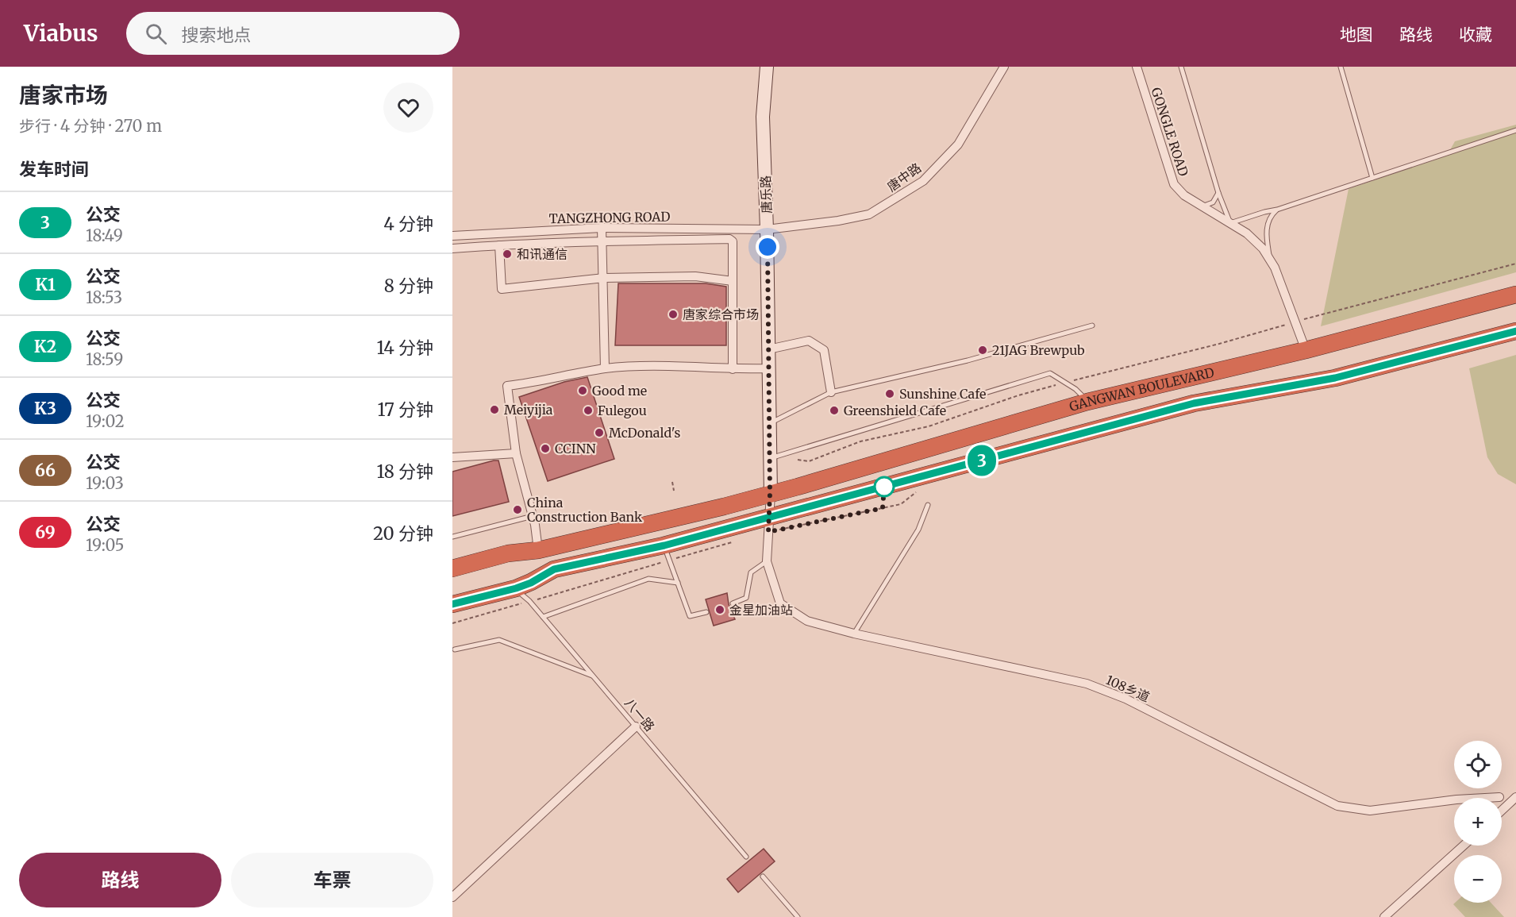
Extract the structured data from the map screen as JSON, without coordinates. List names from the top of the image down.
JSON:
{
  "streets": {
    "highway": ["GANGWAN BOULEVARD"],
    "street": [
      "GONGLE ROAD",
      "唐中路",
      "唐乐路",
      "TANGZHONG ROAD",
      "108乡道"
    ],
    "lane": ["八一路"]
  },
  "crossings": [
    ["GONGLE ROAD", "GANGWAN BOULEVARD"],
    ["唐中路", "唐乐路"],
    ["唐中路", "TANGZHONG ROAD"],
    ["唐乐路", "TANGZHONG ROAD"],
    ["唐乐路", "GANGWAN BOULEVARD"],
    ["GANGWAN BOULEVARD", "八一路"]
  ],
  "places": [
    "和讯通信",
    "唐家综合市场",
    "21JAG Brewpub",
    "Good me",
    "Sunshine Cafe",
    "Meiyijia",
    "Fulegou",
    "Greenshield Cafe",
    "McDonald's",
    "CCINN",
    "China Construction Bank",
    "金星加油站"
  ],
  "lines": ["bus line 3"],
  "page": {
    "header": "Viabus",
    "search": "搜索地点",
    "nav": ["地图", "路线", "收藏"],
    "heading": [
      ["唐家市场", "步行 · 4 分钟 · 270 m"],
      "发车时间"
    ],
    "on_map": "3",
    "list": [
      {
        "mark": "3",
        "name": "公交",
        "note": "18:49",
        "value": "4 分钟"
      },
      {
        "mark": "K1",
        "name": "公交",
        "note": "18:53",
        "value": "8 分钟"
      },
      {
        "mark": "K2",
        "name": "公交",
        "note": "18:59",
        "value": "14 分钟"
      },
      {
        "mark": "K3",
        "name": "公交",
        "note": "19:02",
        "value": "17 分钟"
      },
      {
        "mark": "66",
        "name": "公交",
        "note": "19:03",
        "value": "18 分钟"
      },
      {
        "mark": "69",
        "name": "公交",
        "note": "19:05",
        "value": "20 分钟"
      }
    ],
    "map_buttons": ["+", "−"],
    "buttons": ["路线", "车票"]
  }
}
